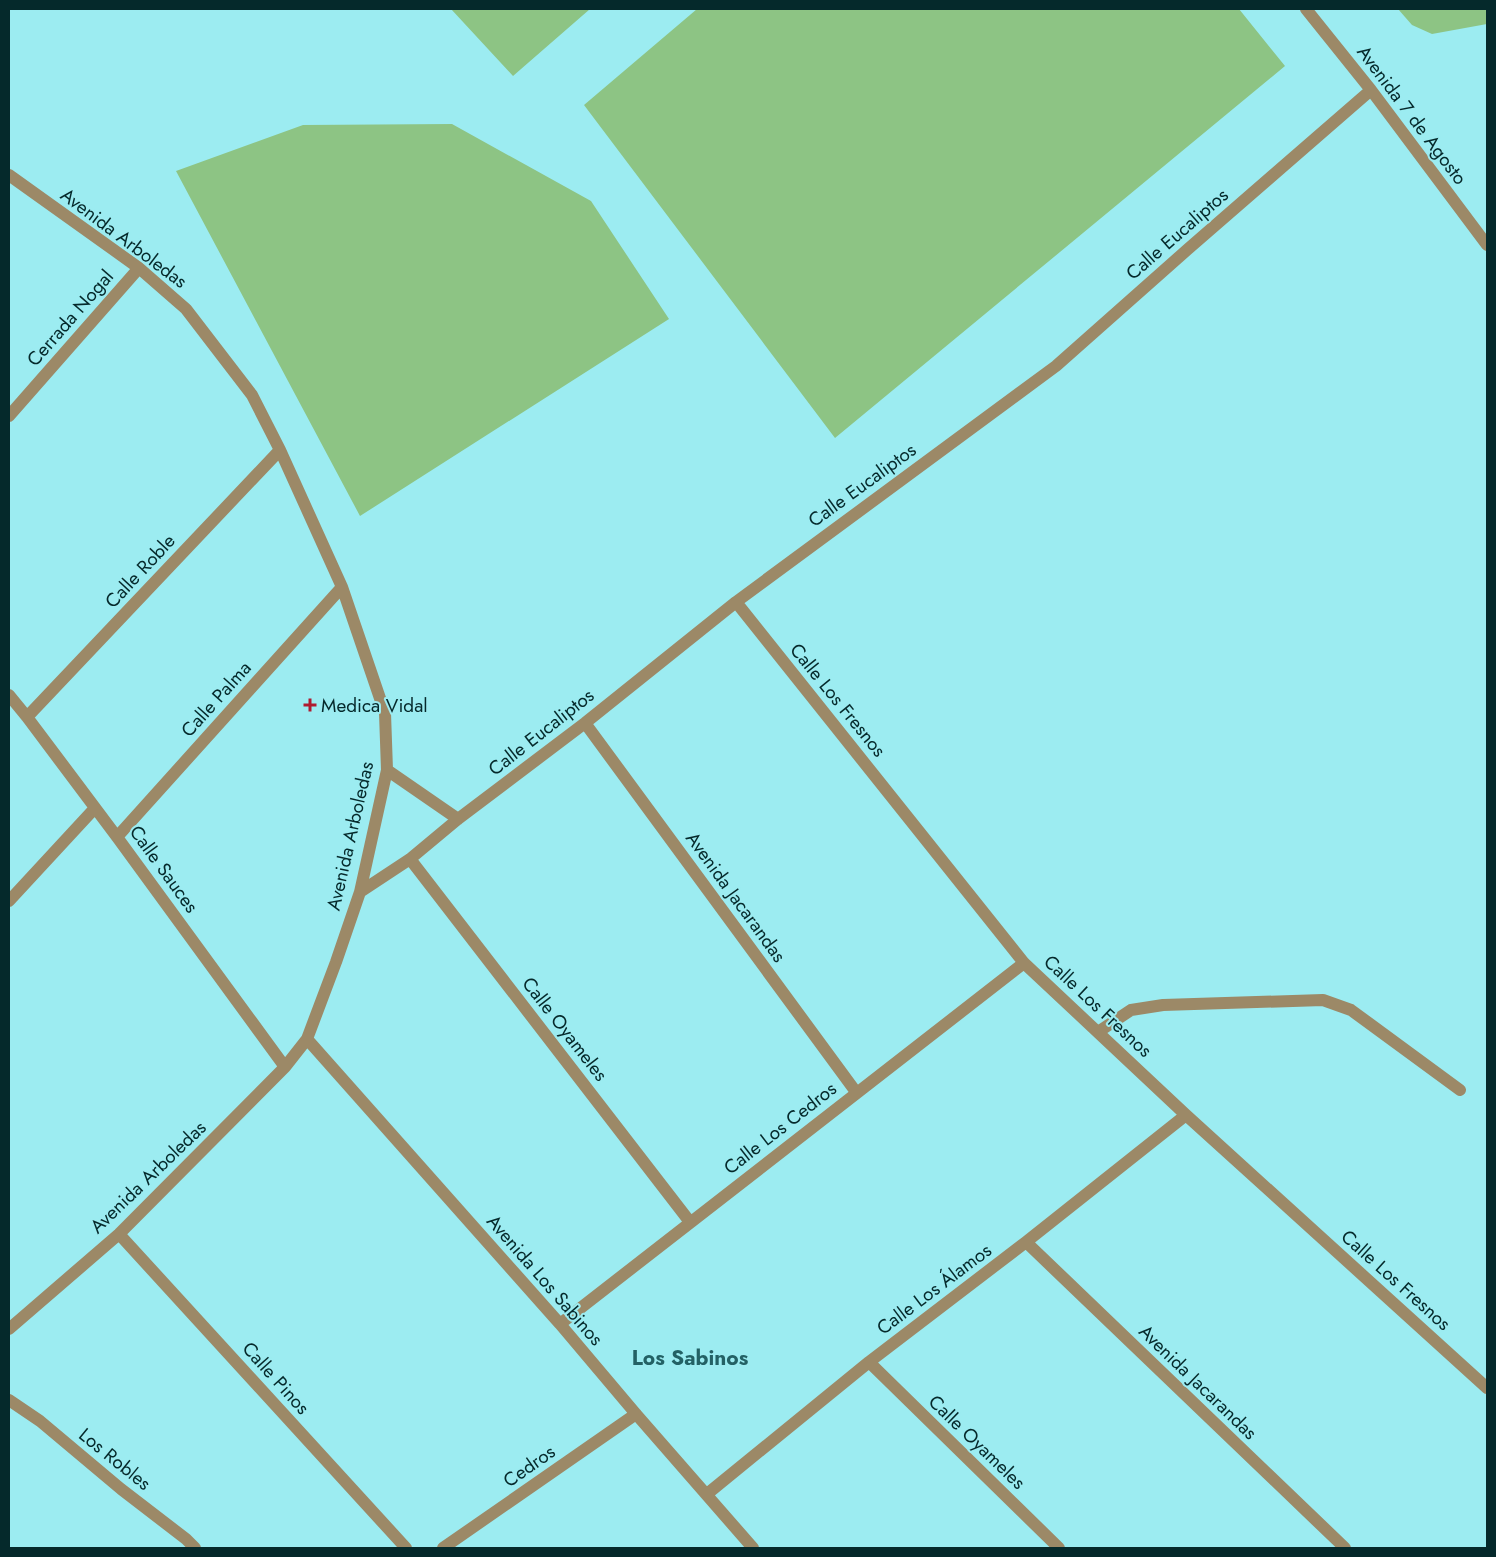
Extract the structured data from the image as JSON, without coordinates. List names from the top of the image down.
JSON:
{
  "streets": {
    "street": [
      "Avenida 7 de Agosto",
      "Calle Eucaliptos",
      "Avenida Arboledas",
      "Cerrada Nogal",
      "Calle Roble",
      "Calle Palma",
      "Calle Los Fresnos",
      "Calle Sauces",
      "Avenida Jacarandas",
      "Calle Oyameles",
      "Calle Los Cedros",
      "Avenida Los Sabinos",
      "Calle Los Álamos",
      "Calle Pinos",
      "Los Robles",
      "Cedros"
    ]
  },
  "crossings": [
    ["Avenida 7 de Agosto", "Calle Eucaliptos"],
    ["Calle Eucaliptos", "Avenida Arboledas"],
    ["Calle Eucaliptos", "Calle Los Fresnos"],
    ["Calle Eucaliptos", "Avenida Jacarandas"],
    ["Calle Eucaliptos", "Calle Oyameles"],
    ["Avenida Arboledas", "Cerrada Nogal"],
    ["Avenida Arboledas", "Calle Roble"],
    ["Avenida Arboledas", "Calle Palma"],
    ["Avenida Arboledas", "Calle Sauces"],
    ["Avenida Arboledas", "Avenida Los Sabinos"],
    ["Avenida Arboledas", "Calle Pinos"],
    ["Calle Roble", "Calle Sauces"],
    ["Calle Palma", "Calle Sauces"],
    ["Calle Los Fresnos", "Calle Los Cedros"],
    ["Calle Los Fresnos", "Calle Los Álamos"],
    ["Avenida Jacarandas", "Calle Los Cedros"],
    ["Avenida Jacarandas", "Calle Los Álamos"],
    ["Calle Oyameles", "Calle Los Cedros"],
    ["Calle Oyameles", "Calle Los Álamos"],
    ["Calle Los Cedros", "Avenida Los Sabinos"],
    ["Avenida Los Sabinos", "Calle Los Álamos"],
    ["Avenida Los Sabinos", "Cedros"]
  ],
  "districts": ["Los Sabinos"],
  "places": {
    "health": ["Medica Vidal"]
  }
}
